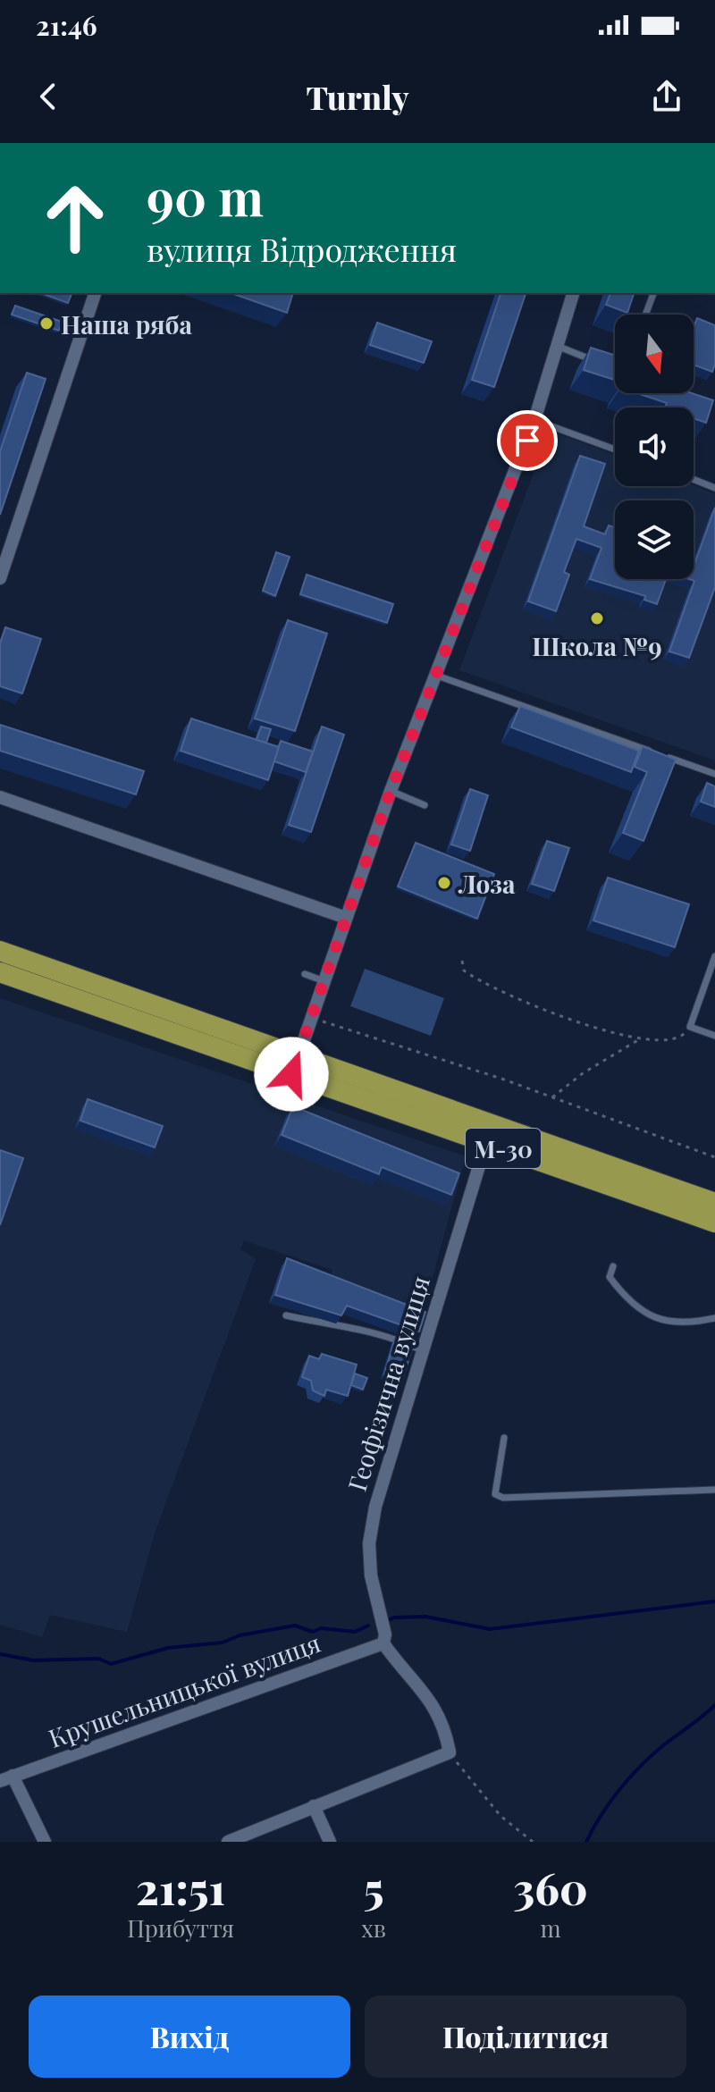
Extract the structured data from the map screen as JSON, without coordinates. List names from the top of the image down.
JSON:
{
  "streets": {
    "highway": ["М-30"],
    "street": ["Геофізична вулиця", "Крушельницької вулиця"]
  },
  "crossings": [
    ["М-30", "Геофізична вулиця"],
    ["Геофізична вулиця", "Крушельницької вулиця"]
  ],
  "places": ["Наша ряба", "Школа №9", "Лоза"],
  "north": "bottom",
  "page": {
    "status": "21:46",
    "header": "Turnly",
    "turn": ["90 m", "вулиця Відродження"],
    "eta": [
      "21:51",
      "Прибуття",
      "5",
      "хв",
      "360",
      "m"
    ],
    "buttons": ["Вихід", "Поділитися"]
  }
}
